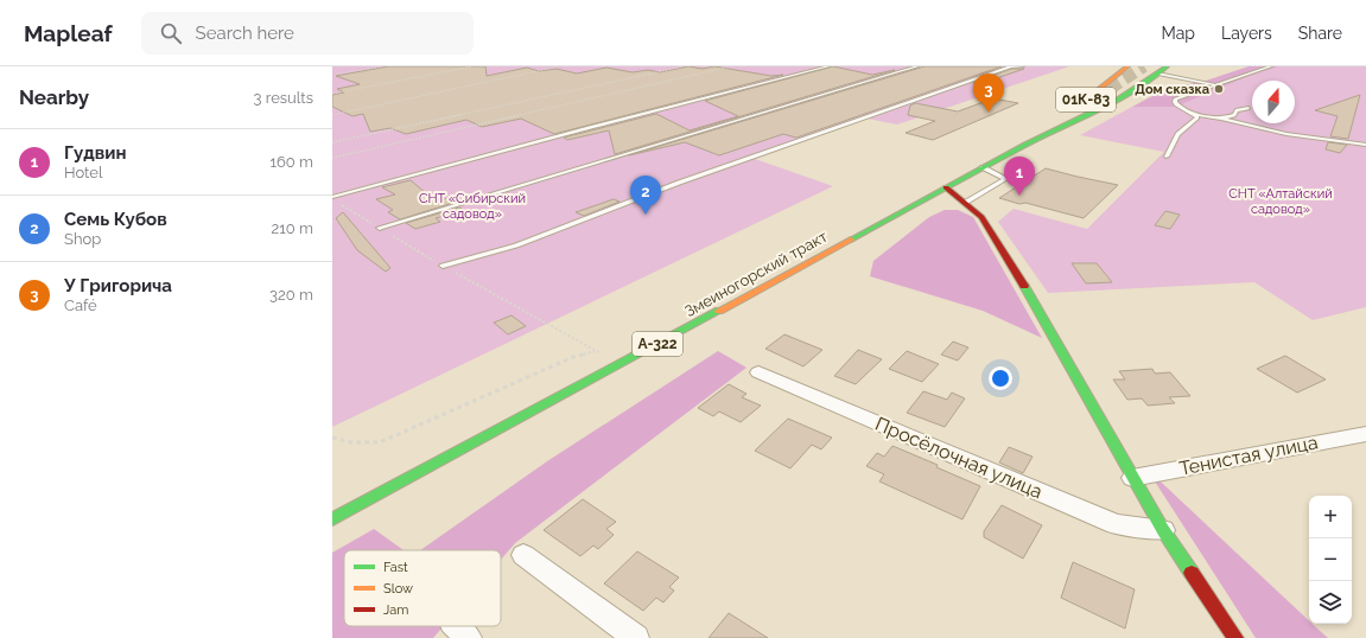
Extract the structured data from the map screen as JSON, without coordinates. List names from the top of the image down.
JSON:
{
  "streets": {
    "main road": ["01К-83", "Змеиногорский тракт", "А-322"],
    "street": ["Тенистая улица", "Просёлочная улица"]
  },
  "crossings": [
    ["01К-83", "Змеиногорский тракт"]
  ],
  "parks": ["СНТ «Алтайский садовод»", "СНТ «Сибирский садовод»"],
  "places": ["Дом сказка"],
  "legend": ["Fast", "Slow", "Jam"],
  "north": "top",
  "page": {
    "header": "Mapleaf",
    "search": "Search here",
    "nav": ["Map", "Layers", "Share"],
    "heading": ["Nearby", "3 results"],
    "pins": ["3", "1", "2"],
    "list": [
      {
        "mark": "1",
        "name": "Гудвин",
        "note": "Hotel",
        "value": "160 m"
      },
      {
        "mark": "2",
        "name": "Семь Кубов",
        "note": "Shop",
        "value": "210 m"
      },
      {
        "mark": "3",
        "name": "У Григорича",
        "note": "Café",
        "value": "320 m"
      }
    ],
    "map_buttons": ["+", "−"]
  }
}
